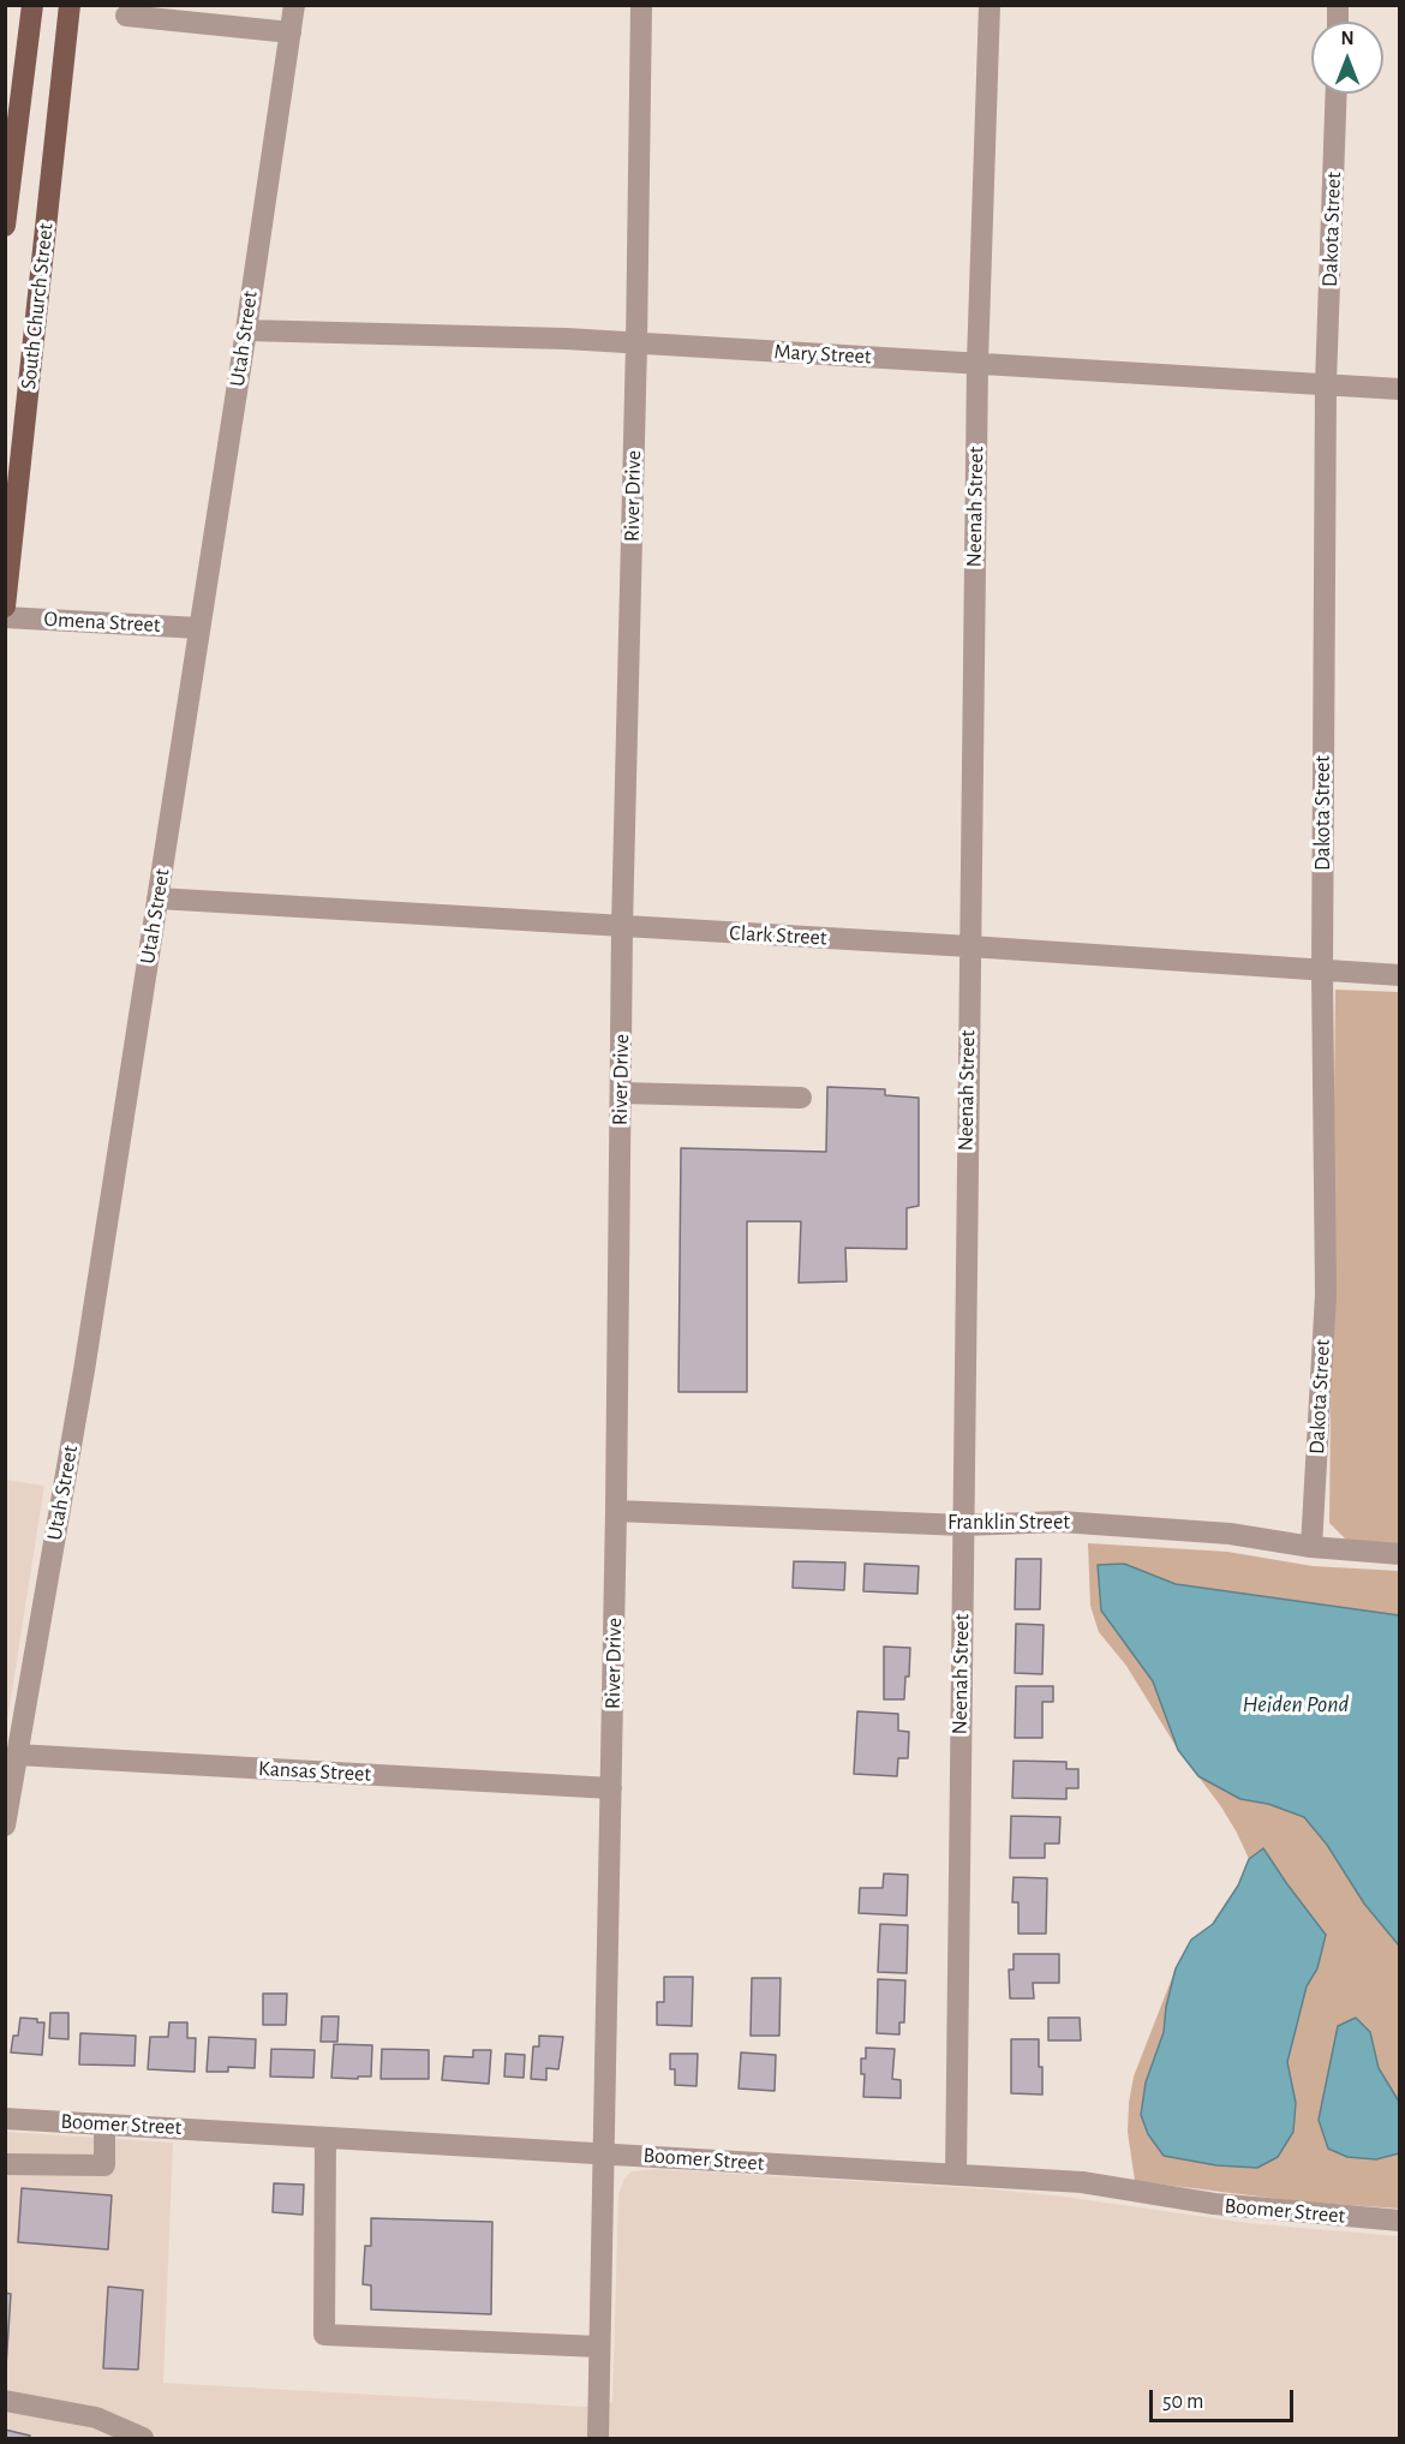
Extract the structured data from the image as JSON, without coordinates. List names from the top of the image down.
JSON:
{
  "streets": {
    "main road": ["South Church Street"],
    "street": [
      "Dakota Street",
      "Utah Street",
      "Mary Street",
      "River Drive",
      "Neenah Street",
      "Omena Street",
      "Clark Street",
      "Franklin Street",
      "Kansas Street",
      "Boomer Street"
    ]
  },
  "crossings": [
    ["Dakota Street", "Mary Street"],
    ["Dakota Street", "Clark Street"],
    ["Dakota Street", "Franklin Street"],
    ["Utah Street", "Mary Street"],
    ["Utah Street", "Omena Street"],
    ["Utah Street", "Clark Street"],
    ["Utah Street", "Kansas Street"],
    ["Mary Street", "River Drive"],
    ["Mary Street", "Neenah Street"],
    ["River Drive", "Clark Street"],
    ["River Drive", "Franklin Street"],
    ["River Drive", "Kansas Street"],
    ["River Drive", "Boomer Street"],
    ["Neenah Street", "Clark Street"],
    ["Neenah Street", "Franklin Street"],
    ["Neenah Street", "Boomer Street"]
  ],
  "water": ["Heiden Pond"],
  "scale_bar": "50 m",
  "north": "top"
}
